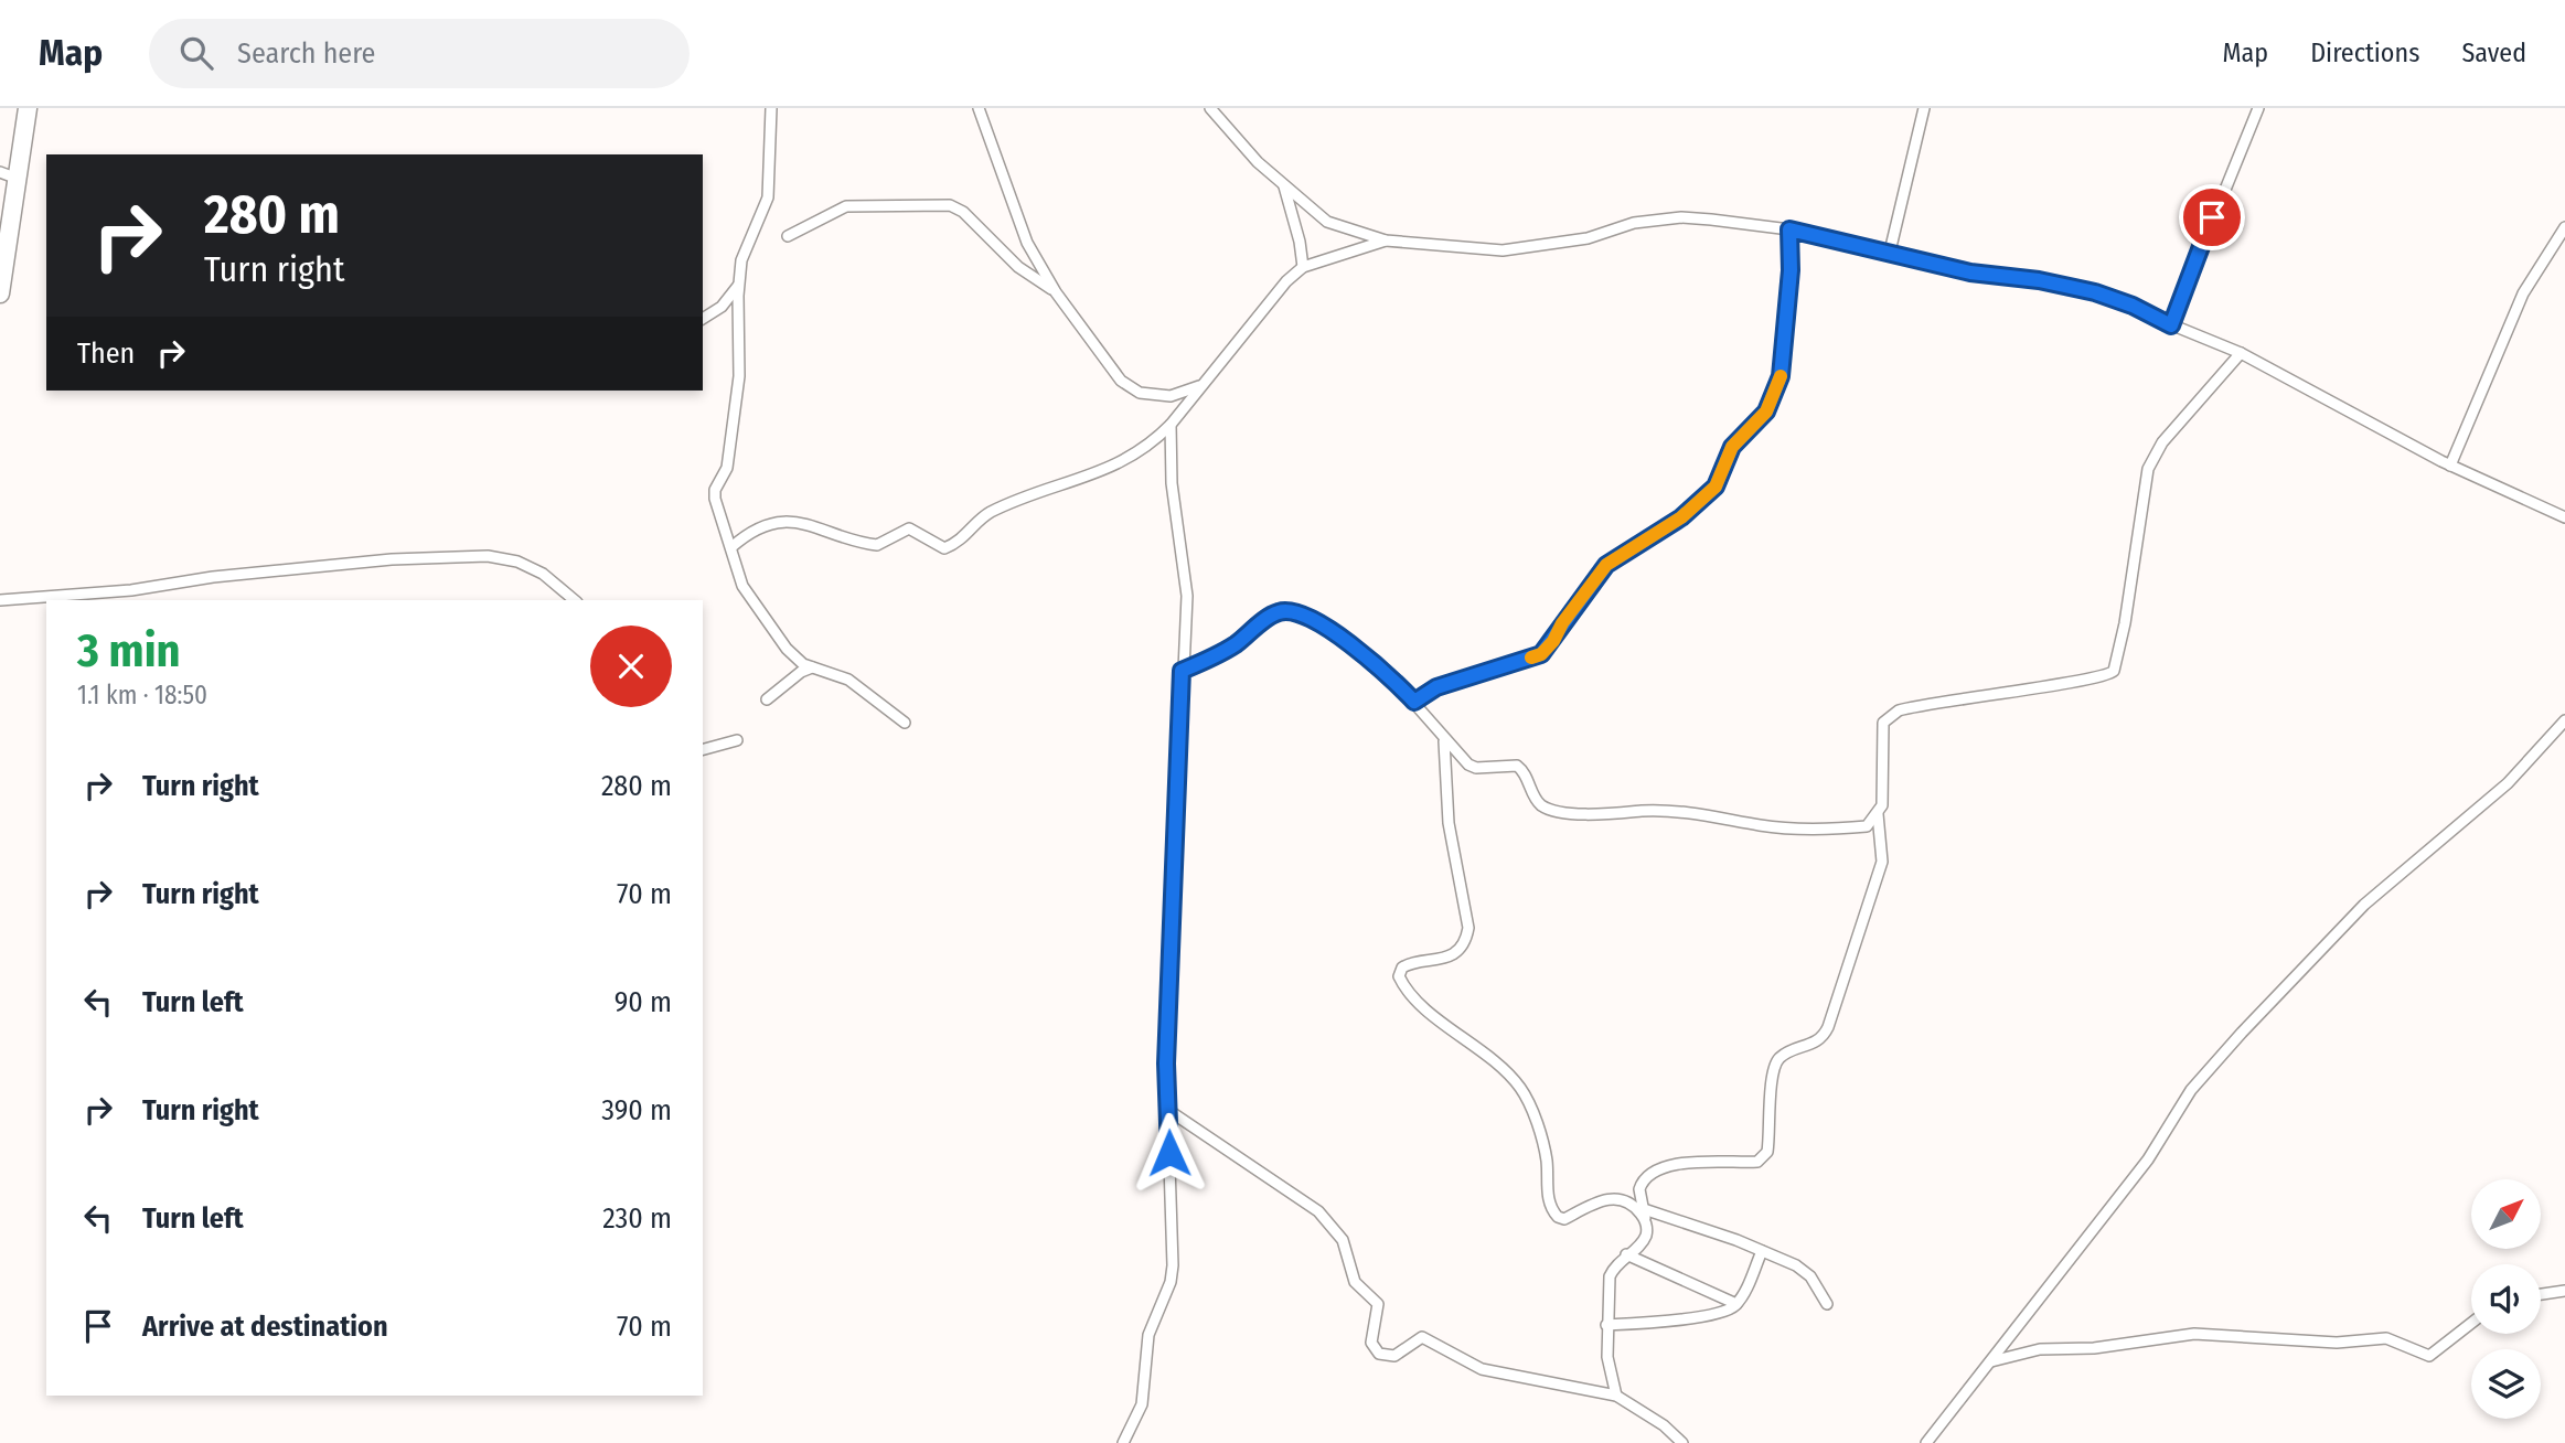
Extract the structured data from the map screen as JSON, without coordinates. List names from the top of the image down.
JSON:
{
  "north": "top right",
  "page": {
    "header": "Map",
    "search": "Search here",
    "nav": ["Map", "Directions", "Saved"],
    "turn": ["280 m", "Turn right"],
    "then": "Then",
    "heading": ["3 min", "1.1 km · 18:50"],
    "list": [
      {
        "name": "Turn right",
        "value": "280 m"
      },
      {
        "name": "Turn right",
        "value": "70 m"
      },
      {
        "name": "Turn left",
        "value": "90 m"
      },
      {
        "name": "Turn right",
        "value": "390 m"
      },
      {
        "name": "Turn left",
        "value": "230 m"
      },
      {
        "name": "Arrive at destination",
        "value": "70 m"
      }
    ]
  }
}
